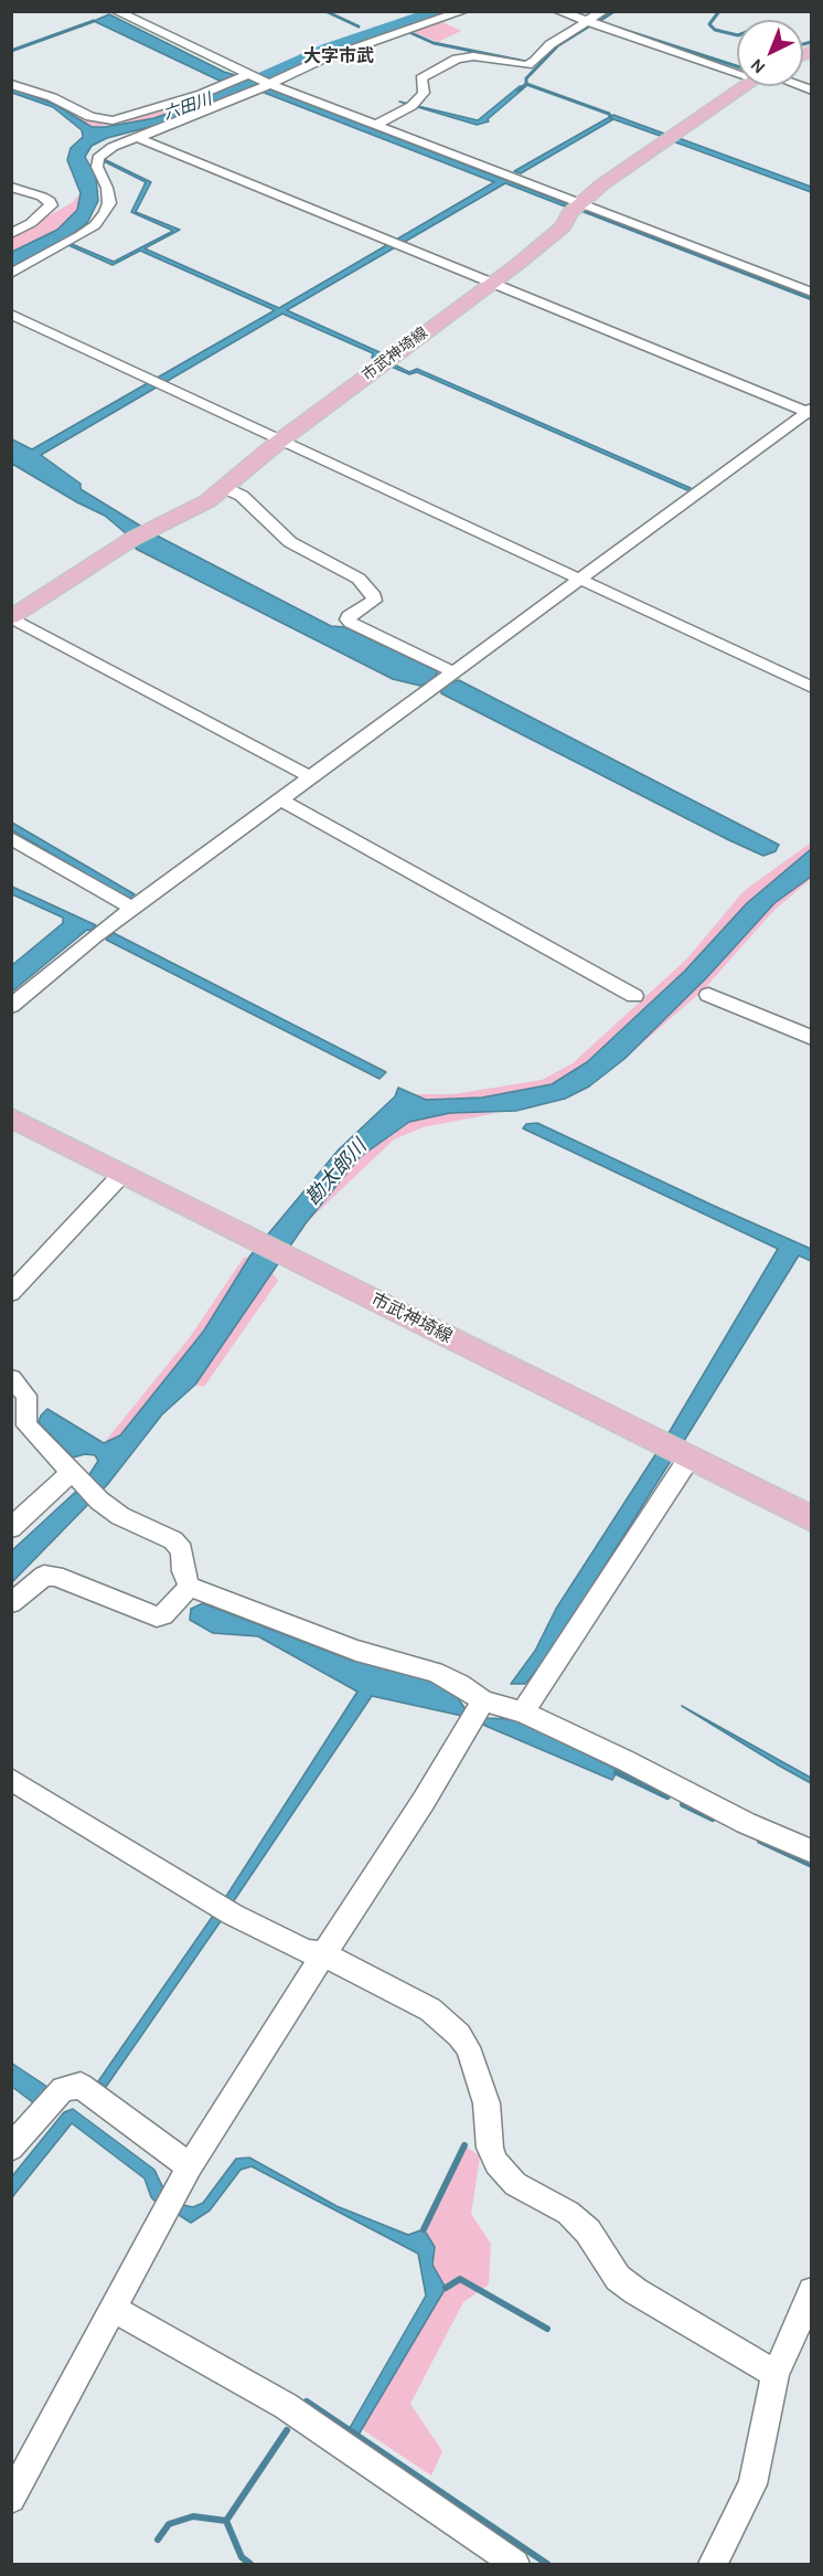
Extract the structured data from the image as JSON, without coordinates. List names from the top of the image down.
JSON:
{
  "streets": {
    "main road": ["市武神埼線"]
  },
  "districts": ["大字市武"],
  "water": ["六田川", "勘太郎川"],
  "north": "bottom left"
}
